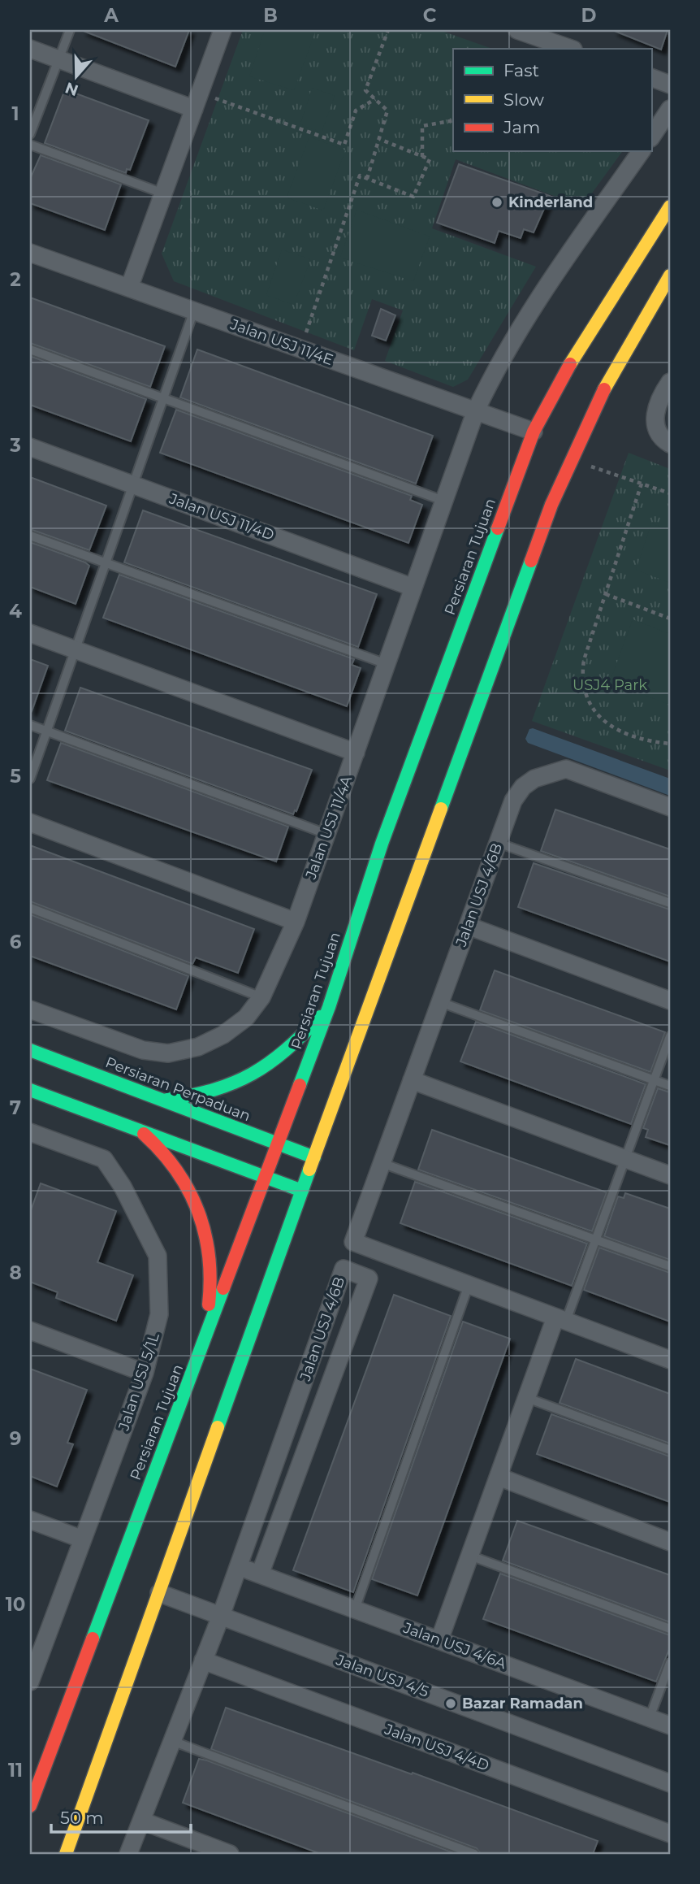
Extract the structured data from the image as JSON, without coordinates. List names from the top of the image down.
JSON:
{
  "streets": {
    "main road": ["Persiaran Tujuan", "Persiaran Perpaduan"],
    "street": [
      "Jalan USJ 11/4E",
      "Jalan USJ 11/4D",
      "Jalan USJ 11/4A",
      "Jalan USJ 4/6B",
      "Jalan USJ 5/1L",
      "Jalan USJ 4/6A",
      "Jalan USJ 4/5",
      "Jalan USJ 4/4D"
    ]
  },
  "crossings": [
    ["Jalan USJ 11/4E", "Persiaran Tujuan"],
    ["Jalan USJ 11/4E", "Jalan USJ 11/4A"],
    ["Jalan USJ 11/4D", "Jalan USJ 11/4A"],
    ["Persiaran Tujuan", "Persiaran Perpaduan"],
    ["Jalan USJ 4/6B", "Jalan USJ 4/6A"],
    ["Jalan USJ 4/6B", "Jalan USJ 4/5"],
    ["Jalan USJ 4/6B", "Jalan USJ 4/4D"]
  ],
  "parks": ["USJ4 Park"],
  "places": ["Kinderland", "Bazar Ramadan"],
  "legend": ["Fast", "Slow", "Jam"],
  "scale_bar": "50 m",
  "north": "bottom",
  "grid": {
    "columns": [
      "A",
      "B",
      "C",
      "D"
    ],
    "rows": [
      "1",
      "2",
      "3",
      "4",
      "5",
      "6",
      "7",
      "8",
      "9",
      "10",
      "11"
    ]
  }
}
